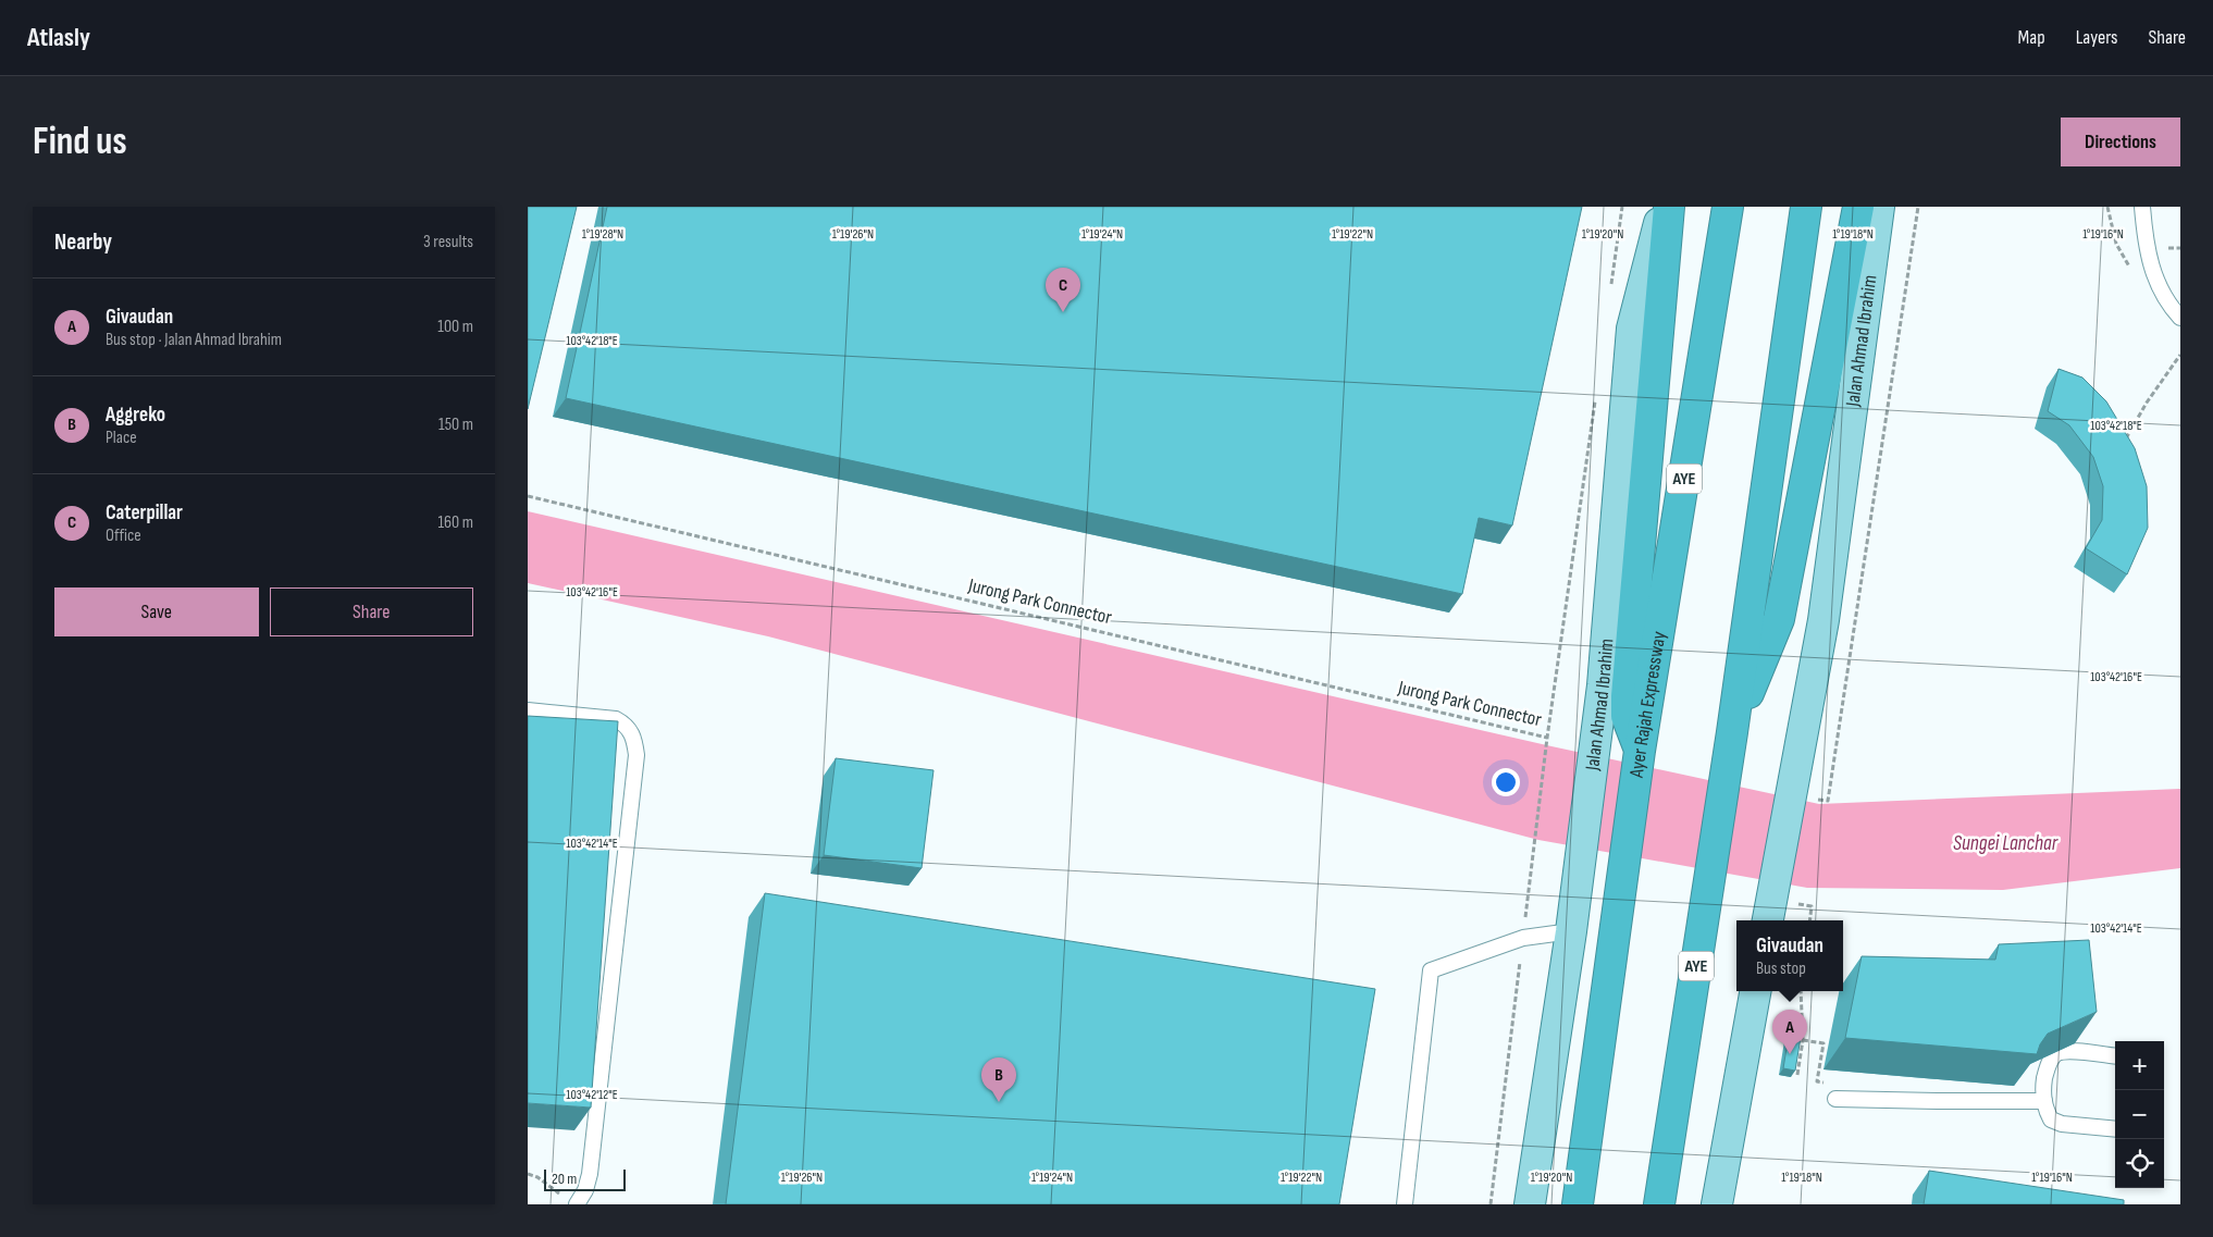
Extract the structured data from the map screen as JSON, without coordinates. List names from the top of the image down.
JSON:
{
  "streets": {
    "highway": ["AYE", "Ayer Rajah Expressway"],
    "main road": ["Jalan Ahmad Ibrahim"],
    "path": ["Jurong Park Connector"]
  },
  "water": ["Sungei Lanchar"],
  "scale_bar": "20 m",
  "page": {
    "header": "Atlasly",
    "nav": ["Map", "Layers", "Share"],
    "buttons": [
      "Directions",
      ["Save", "Share"]
    ],
    "title": "Find us",
    "heading": ["Nearby", "3 results"],
    "pins": ["C", "A", "B"],
    "list": [
      {
        "mark": "A",
        "name": "Givaudan",
        "note": "Bus stop · Jalan Ahmad Ibrahim",
        "value": "100 m"
      },
      {
        "mark": "B",
        "name": "Aggreko",
        "note": "Place",
        "value": "150 m"
      },
      {
        "mark": "C",
        "name": "Caterpillar",
        "note": "Office",
        "value": "160 m"
      }
    ],
    "popup": ["Givaudan", "Bus stop"],
    "map_buttons": ["+", "−"],
    "scale": "20 m"
  },
  "coordinates": [
    "1°19'22\"N",
    "1°19'16\"N",
    "1°19'28\"N",
    "1°19'26\"N",
    "1°19'24\"N",
    "1°19'20\"N",
    "1°19'18\"N",
    "103°42'18\"E",
    "103°42'16\"E",
    "103°42'14\"E",
    "103°42'12\"E"
  ]
}
